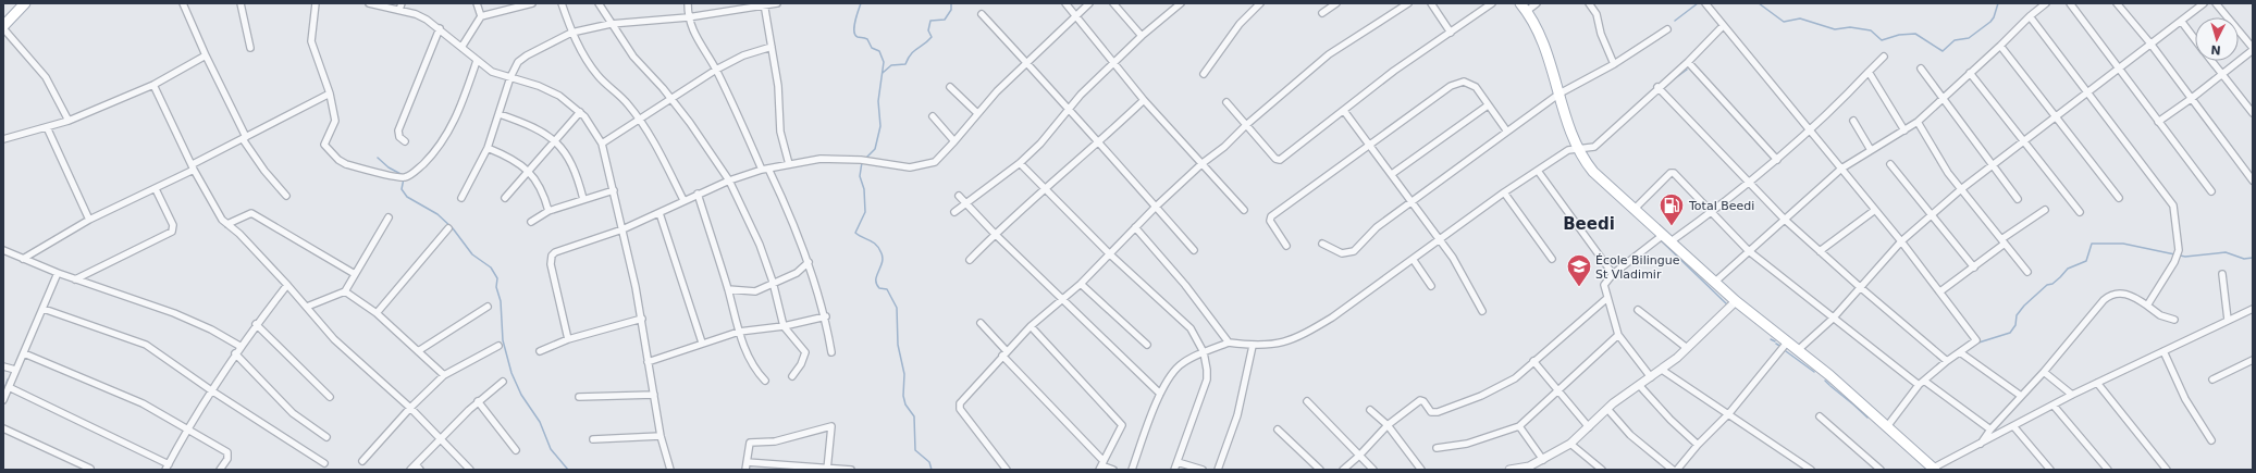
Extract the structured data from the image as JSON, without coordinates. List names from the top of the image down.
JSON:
{
  "districts": ["Beedi"],
  "places": {
    "fuel station": ["Total Beedi"],
    "school or university": ["École Bilingue St Vladimir"]
  },
  "north": "bottom"
}
